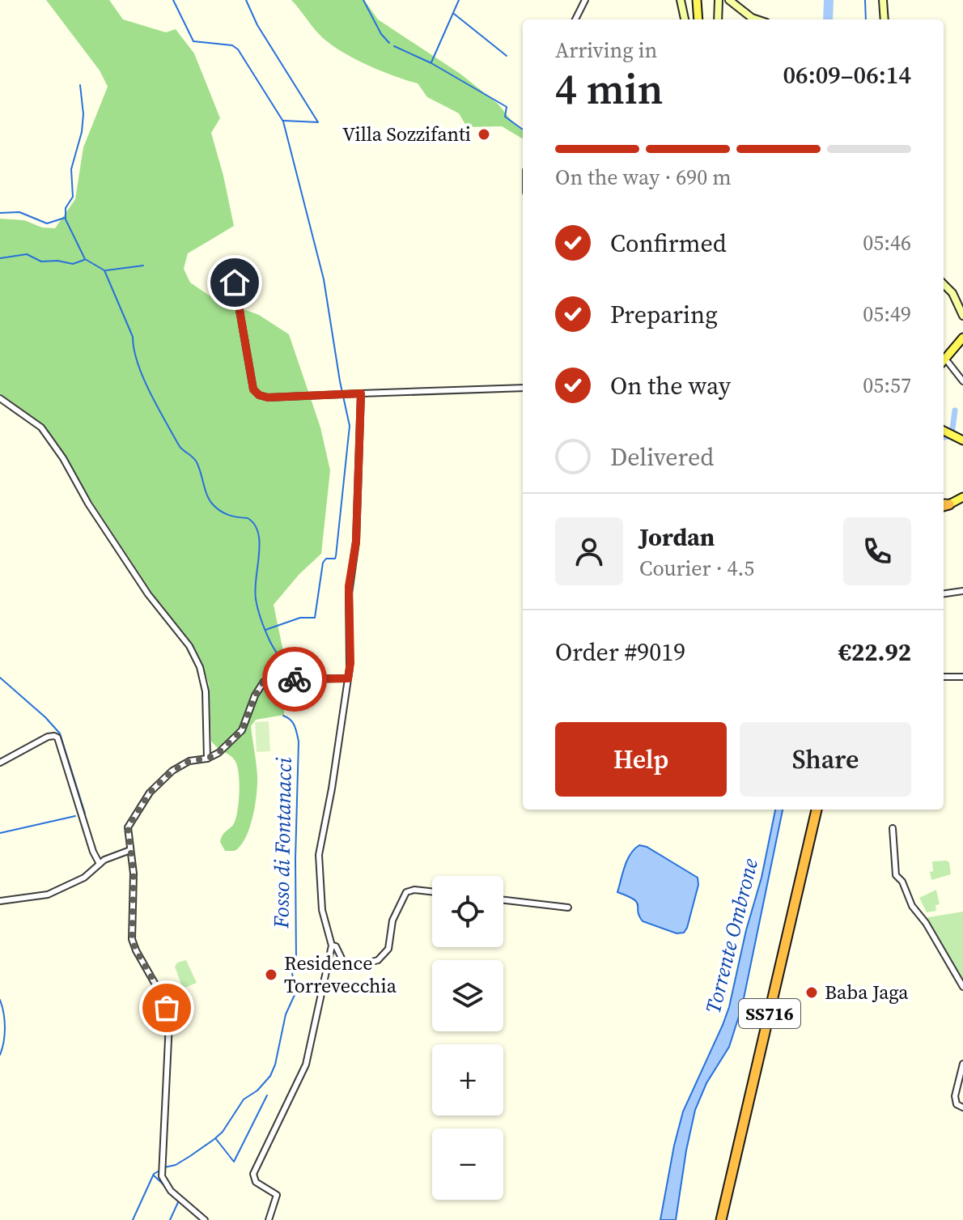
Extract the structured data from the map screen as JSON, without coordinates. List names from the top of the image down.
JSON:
{
  "streets": {
    "highway": ["SS716"]
  },
  "water": ["Fosso di Fontanacci", "Torrente Ombrone"],
  "places": ["Villa Sozzifanti", "Residence Torrevecchia", "Baba Jaga"],
  "page": {
    "heading": ["4 min", "Arriving in", "06:09–06:14"],
    "panel": [
      "Jordan",
      "Courier · 4.5",
      "Order #9019",
      "€22.92"
    ],
    "bar": "On the way · 690 m",
    "list": [
      ["Confirmed", "05:46"],
      ["Preparing", "05:49"],
      ["On the way", "05:57"],
      "Delivered"
    ],
    "buttons": ["Help", "Share"],
    "map_buttons": ["+", "−"]
  }
}
